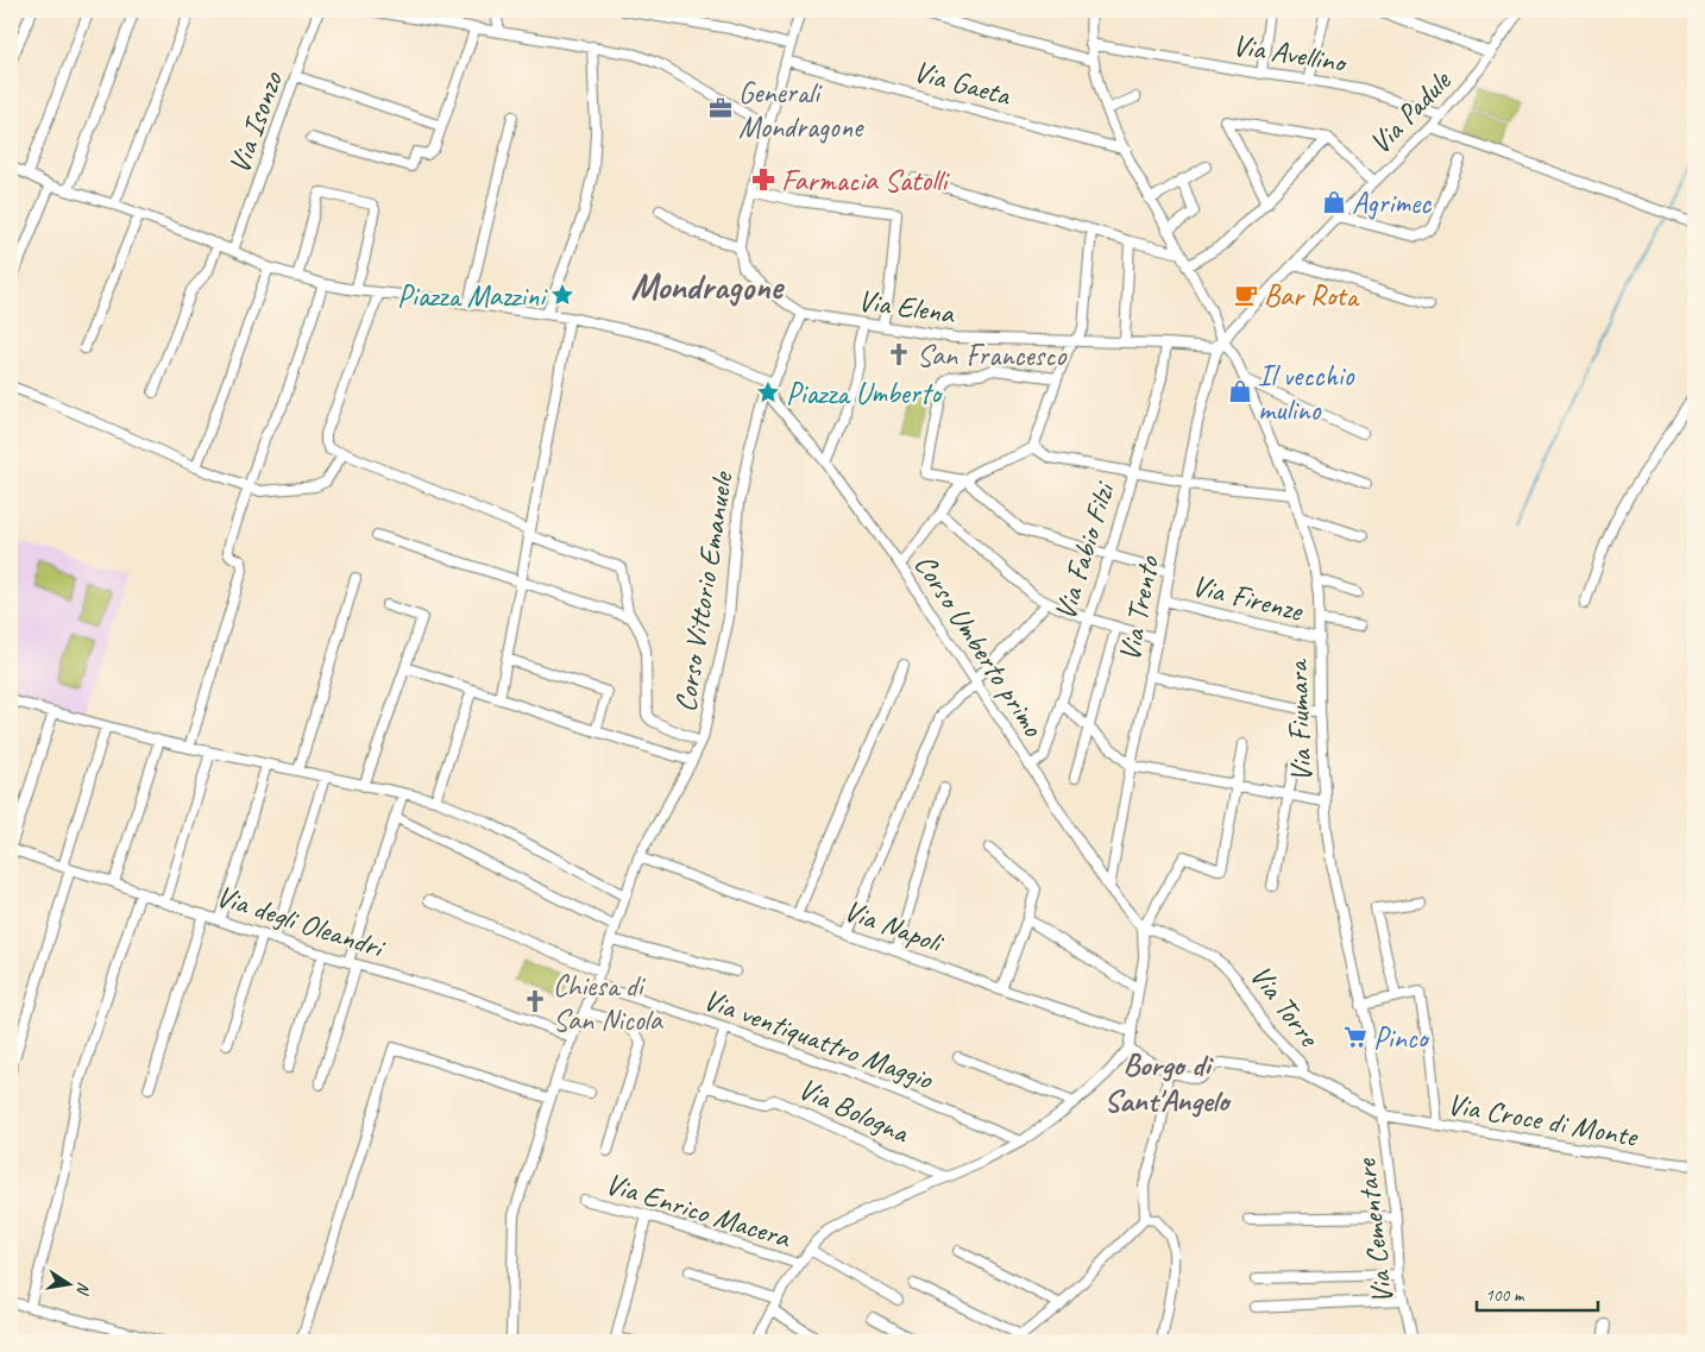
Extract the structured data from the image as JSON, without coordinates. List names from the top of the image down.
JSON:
{
  "streets": {
    "street": [
      "Via Avellino",
      "Via Gaeta",
      "Via Padule",
      "Via Isonzo",
      "Via Elena",
      "Via Fabio Filzi",
      "Corso Vittorio Emanuele",
      "Via Firenze",
      "Via Trento",
      "Corso Umberto primo",
      "Via Fiumara",
      "Via degli Oleandri",
      "Via Napoli",
      "Via Torre",
      "Via ventiquattro Maggio",
      "Via Bologna",
      "Via Croce di Monte",
      "Via Enrico Macera",
      "Via Cementare"
    ]
  },
  "crossings": [
    ["Via Avellino", "Via Padule"],
    ["Via Avellino", "Via Fiumara"],
    ["Via Gaeta", "Via Elena"],
    ["Via Gaeta", "Via Fiumara"],
    ["Via Padule", "Via Elena"],
    ["Via Padule", "Via Trento"],
    ["Via Padule", "Via Fiumara"],
    ["Via Elena", "Via Fabio Filzi"],
    ["Via Elena", "Corso Vittorio Emanuele"],
    ["Via Elena", "Via Trento"],
    ["Via Elena", "Via Fiumara"],
    ["Via Fabio Filzi", "Corso Umberto primo"],
    ["Corso Vittorio Emanuele", "Corso Umberto primo"],
    ["Corso Vittorio Emanuele", "Via degli Oleandri"],
    ["Corso Vittorio Emanuele", "Via Napoli"],
    ["Corso Vittorio Emanuele", "Via ventiquattro Maggio"],
    ["Via Firenze", "Via Trento"],
    ["Via Firenze", "Via Fiumara"],
    ["Via Trento", "Corso Umberto primo"],
    ["Via Trento", "Via Fiumara"],
    ["Corso Umberto primo", "Via Torre"],
    ["Via Fiumara", "Via Torre"],
    ["Via Fiumara", "Via Croce di Monte"],
    ["Via Fiumara", "Via Cementare"],
    ["Via Torre", "Via Croce di Monte"],
    ["Via Torre", "Via Cementare"],
    ["Via Croce di Monte", "Via Cementare"]
  ],
  "districts": ["Mondragone", "Borgo di Sant'Angelo"],
  "places": {
    "office": ["Generali Mondragone"],
    "pharmacy": ["Farmacia Satolli"],
    "shop": ["Agrimec", "Il vecchio mulino"],
    "place": ["Piazza Mazzini", "Piazza Umberto"],
    "cafe": ["Bar Rota"],
    "church": ["San Francesco", "Chiesa di San Nicola"],
    "supermarket": ["Pinco"]
  },
  "scale_bar": "100 m",
  "north": "right"
}
